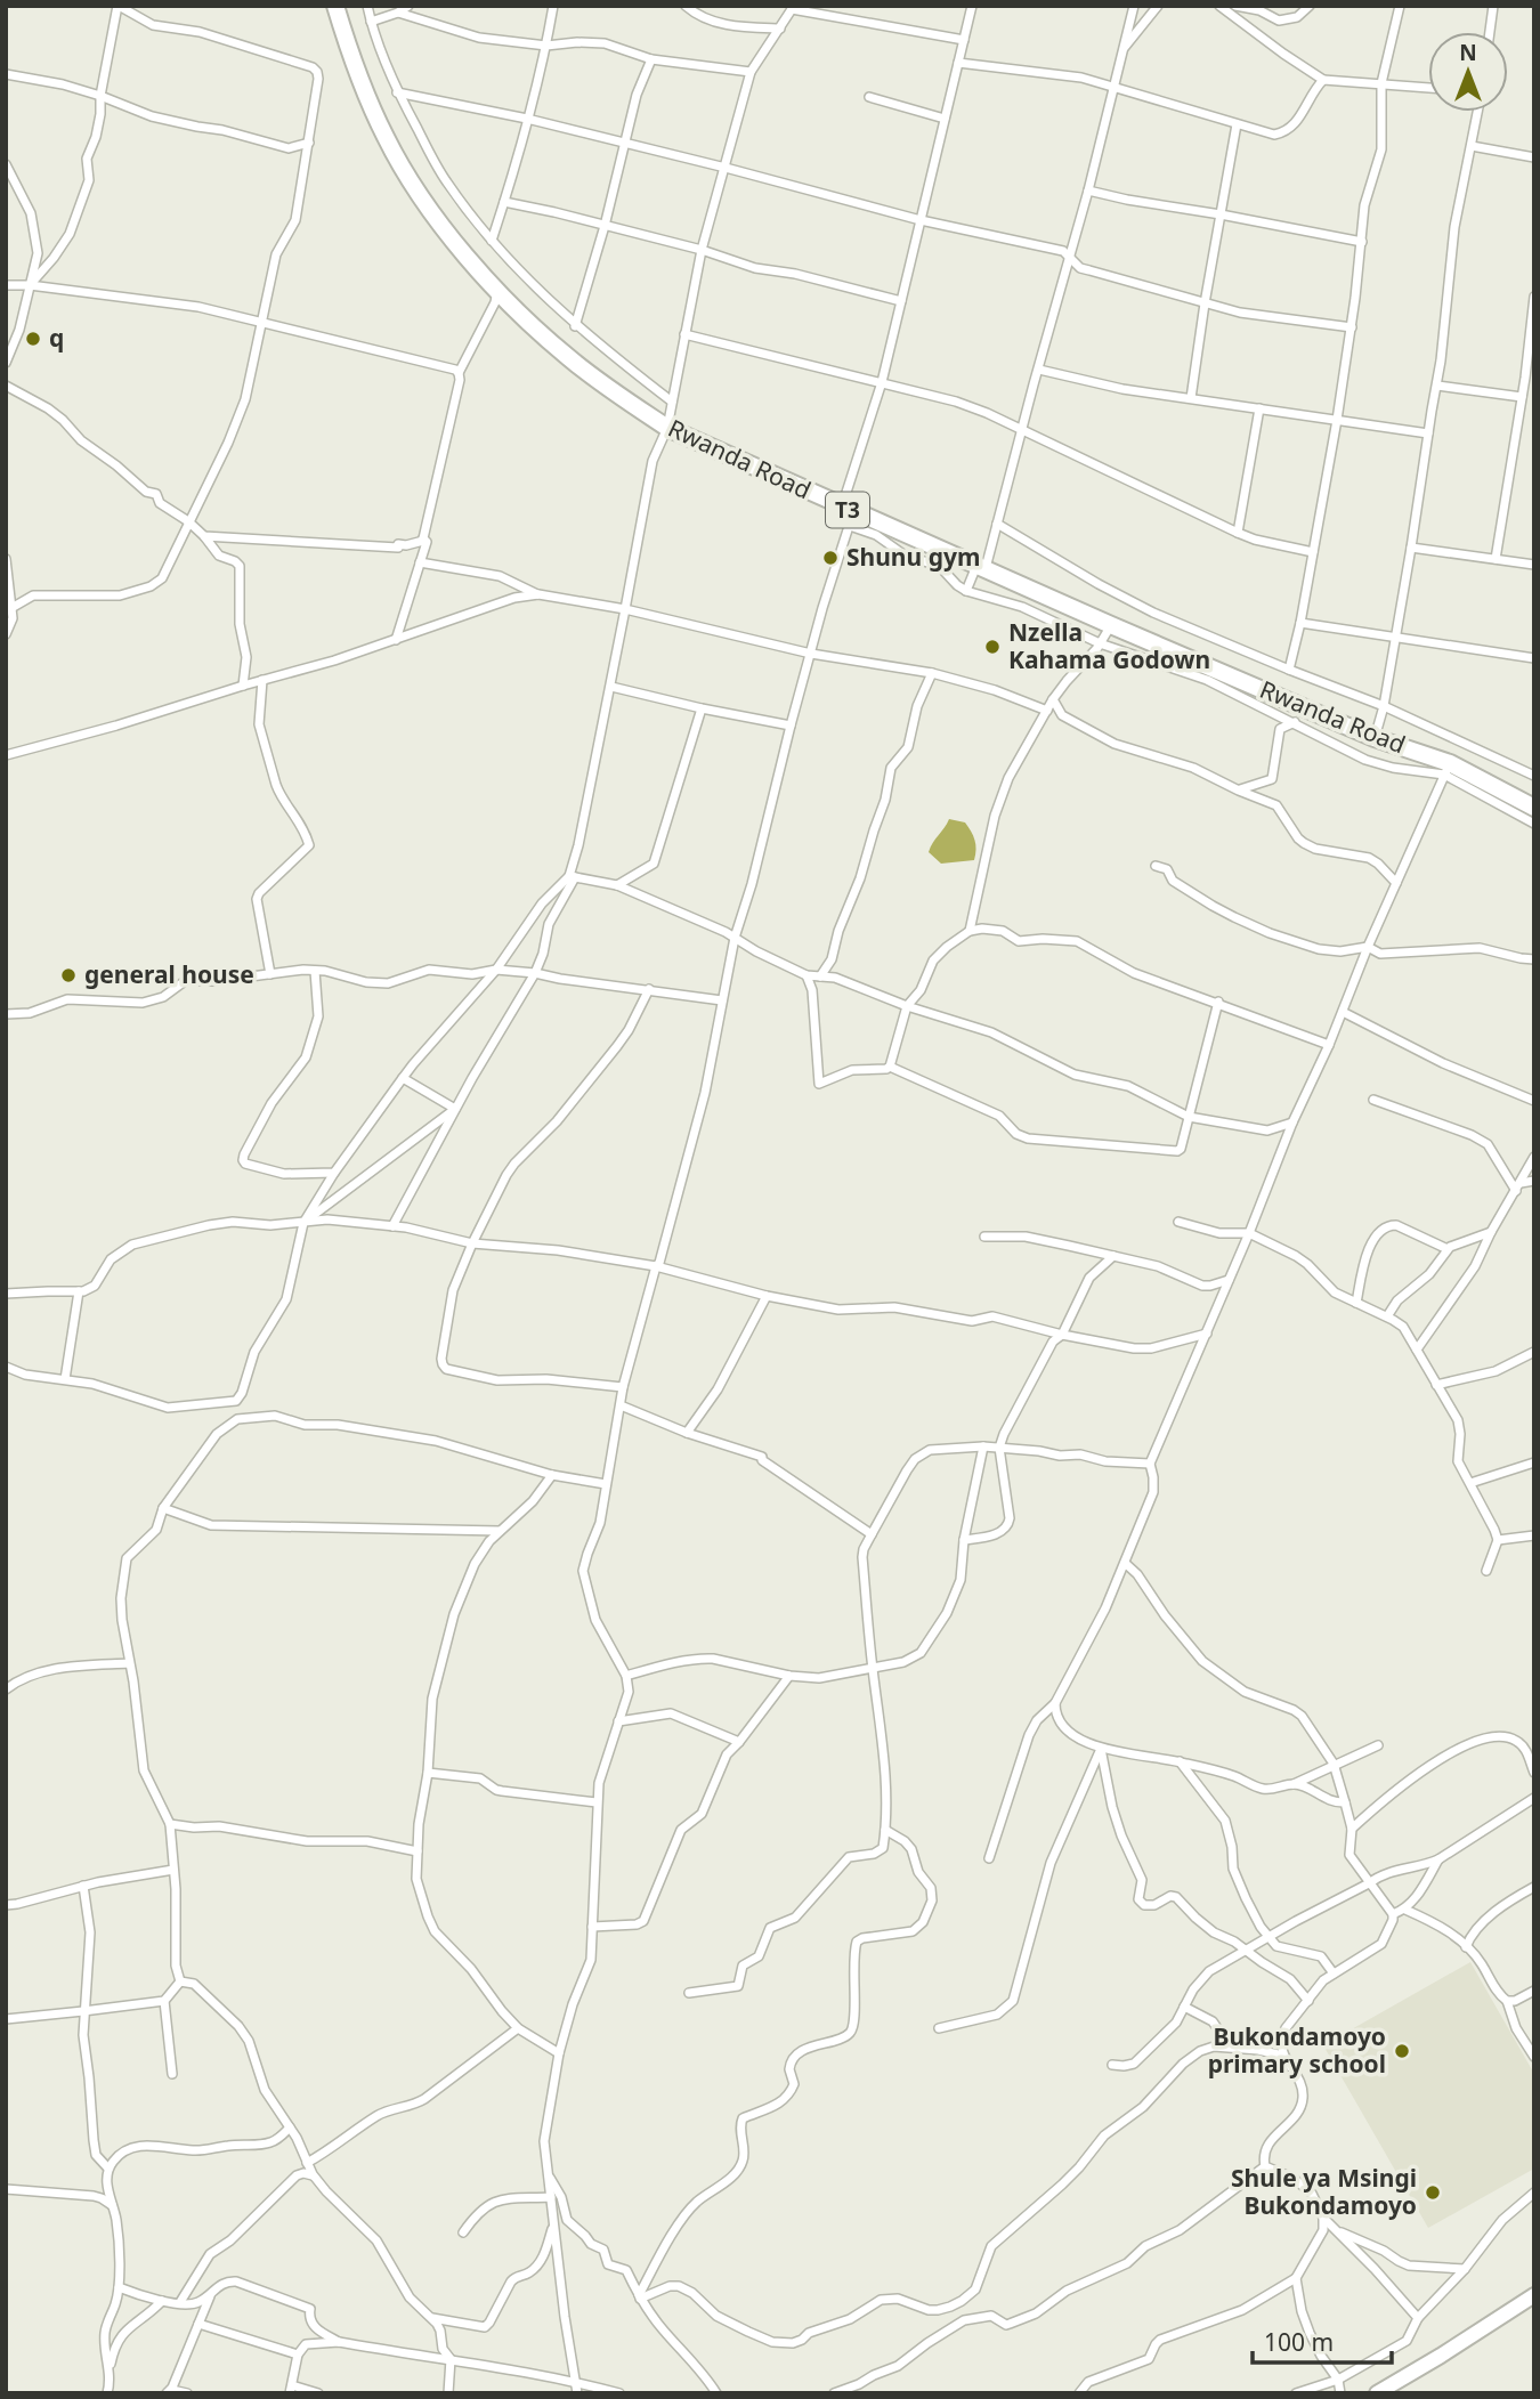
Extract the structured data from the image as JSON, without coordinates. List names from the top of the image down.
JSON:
{
  "streets": {
    "highway": ["Rwanda Road", "T3"]
  },
  "places": [
    "q",
    "Shunu gym",
    "Nzella Kahama Godown",
    "general house",
    "Bukondamoyo primary school",
    "Shule ya Msingi Bukondamoyo"
  ],
  "scale_bar": "100 m",
  "north": "top"
}
